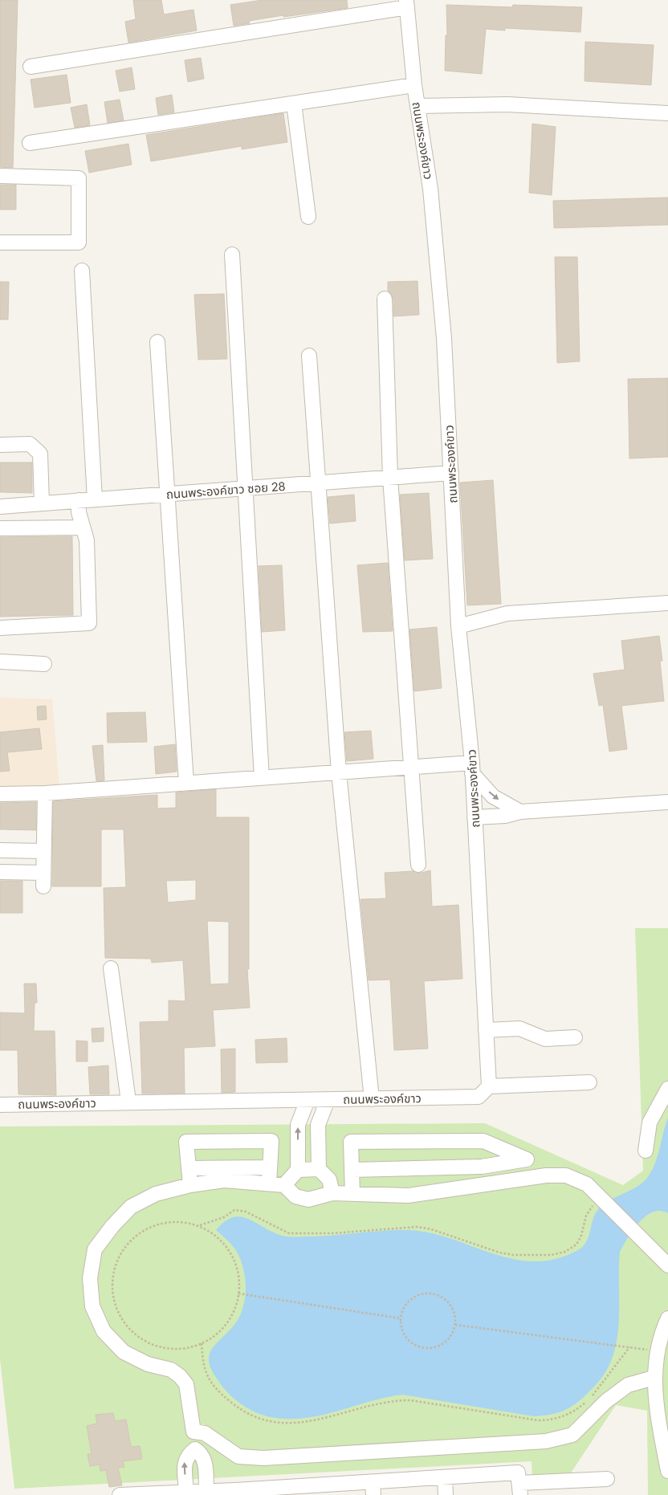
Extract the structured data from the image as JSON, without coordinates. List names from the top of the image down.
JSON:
{
  "streets": {
    "street": ["ถนนพระองค์ขาว", "ถนนพระองค์ขาว ซอย 28"]
  },
  "crossings": [
    ["ถนนพระองค์ขาว", "ถนนพระองค์ขาว ซอย 28"]
  ]
}
